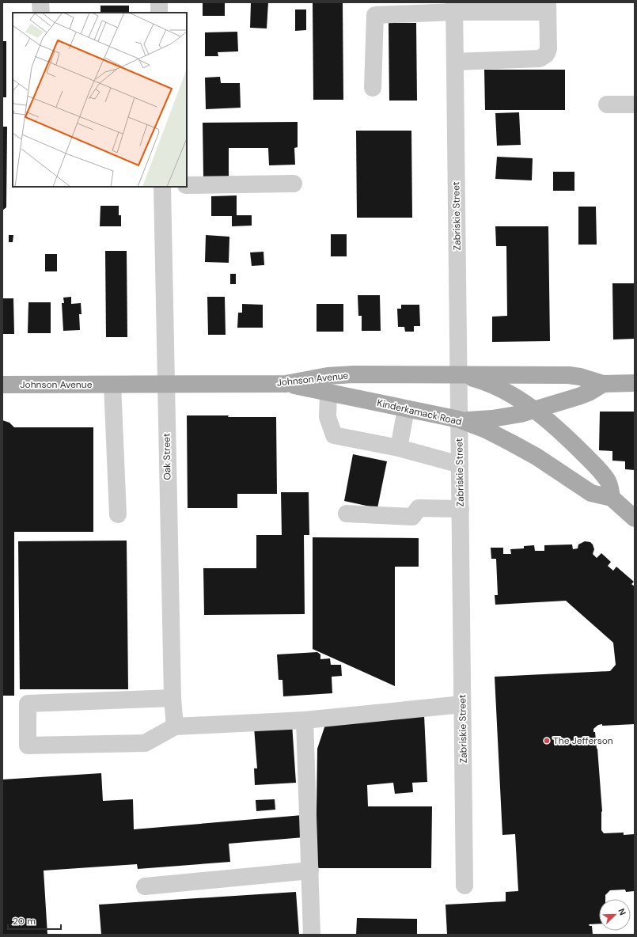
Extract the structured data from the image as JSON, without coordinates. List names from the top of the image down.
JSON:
{
  "streets": {
    "main road": ["Johnson Avenue", "Kinderkamack Road"],
    "street": ["Zabriskie Street", "Oak Street"]
  },
  "crossings": [
    ["Zabriskie Street", "Johnson Avenue"],
    ["Zabriskie Street", "Kinderkamack Road"],
    ["Johnson Avenue", "Kinderkamack Road"],
    ["Johnson Avenue", "Oak Street"]
  ],
  "places": ["The Jefferson"],
  "scale_bar": "20 m",
  "north": "top right"
}
